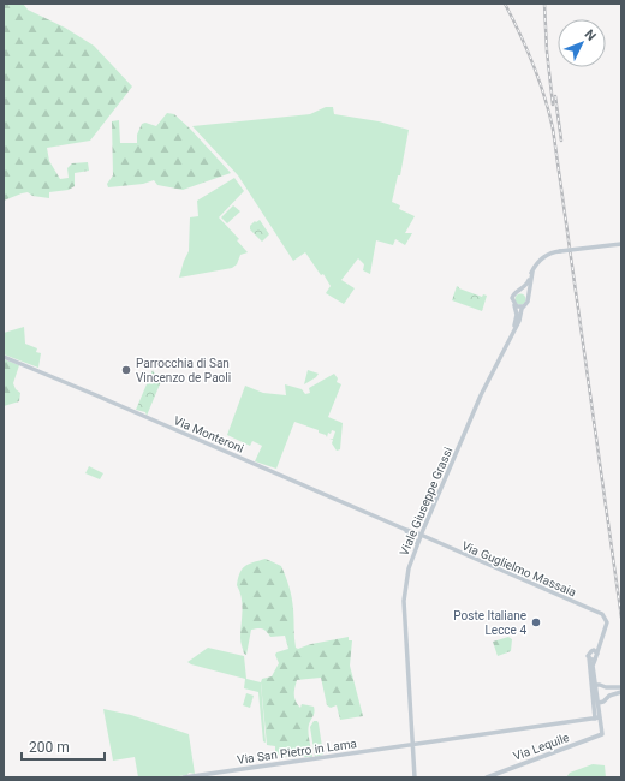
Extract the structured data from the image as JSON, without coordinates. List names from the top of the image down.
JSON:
{
  "streets": {
    "main road": [
      "Via Monteroni",
      "Viale Giuseppe Grassi",
      "Via Guglielmo Massaia",
      "Via Lequile",
      "Via San Pietro in Lama"
    ]
  },
  "crossings": [
    ["Via Monteroni", "Viale Giuseppe Grassi"],
    ["Via Monteroni", "Via Guglielmo Massaia"],
    ["Viale Giuseppe Grassi", "Via Guglielmo Massaia"],
    ["Viale Giuseppe Grassi", "Via San Pietro in Lama"],
    ["Via Lequile", "Via San Pietro in Lama"]
  ],
  "places": ["Parrocchia di San Vincenzo de Paoli", "Poste Italiane Lecce 4"],
  "scale_bar": "200 m",
  "north": "top right"
}
